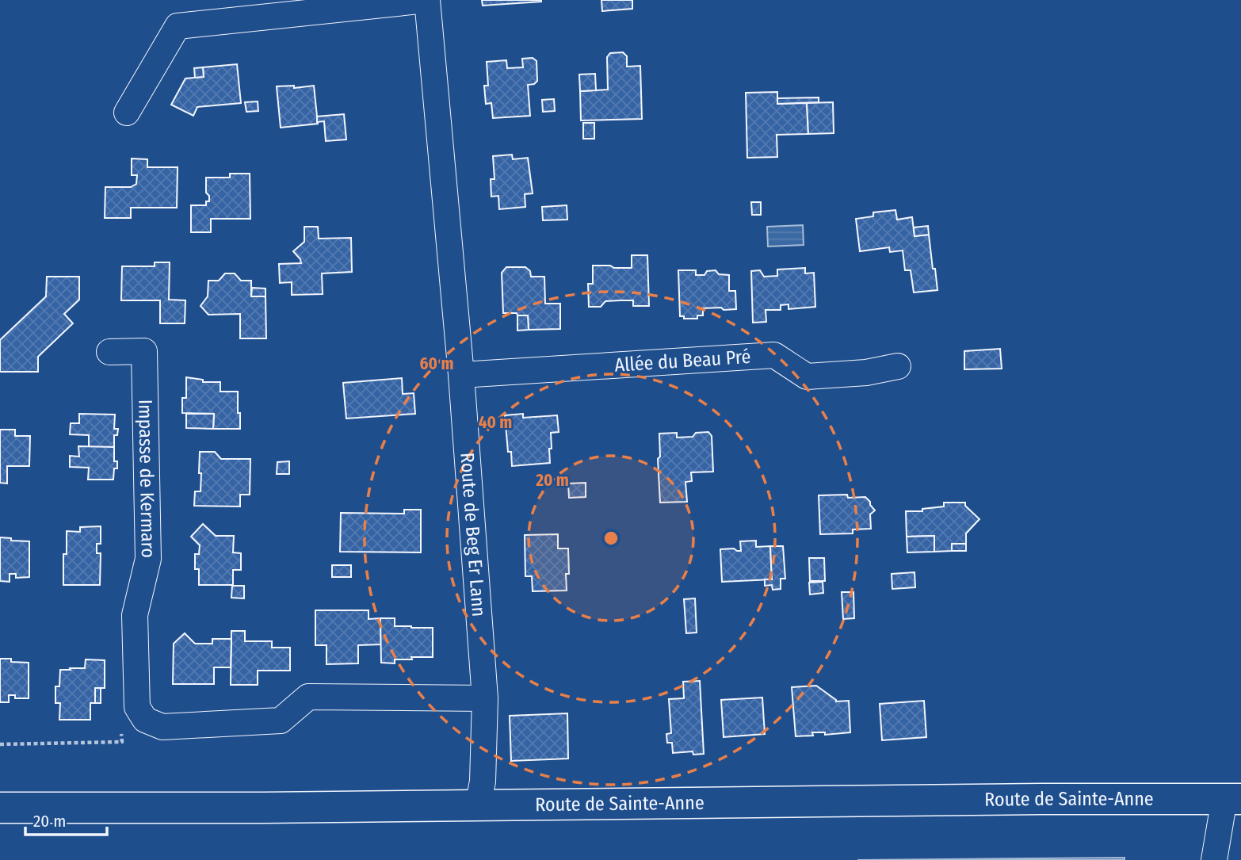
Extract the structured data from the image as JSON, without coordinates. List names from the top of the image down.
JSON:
{
  "streets": {
    "main road": ["Route de Sainte-Anne"],
    "street": ["Allée du Beau Pré", "Impasse de Kermaro", "Route de Beg Er Lann"]
  },
  "crossings": [
    ["Allée du Beau Pré", "Route de Beg Er Lann"],
    ["Route de Beg Er Lann", "Route de Sainte-Anne"]
  ],
  "scale_bar": "20 m",
  "rings": ["60 m", "40 m", "20 m"]
}
